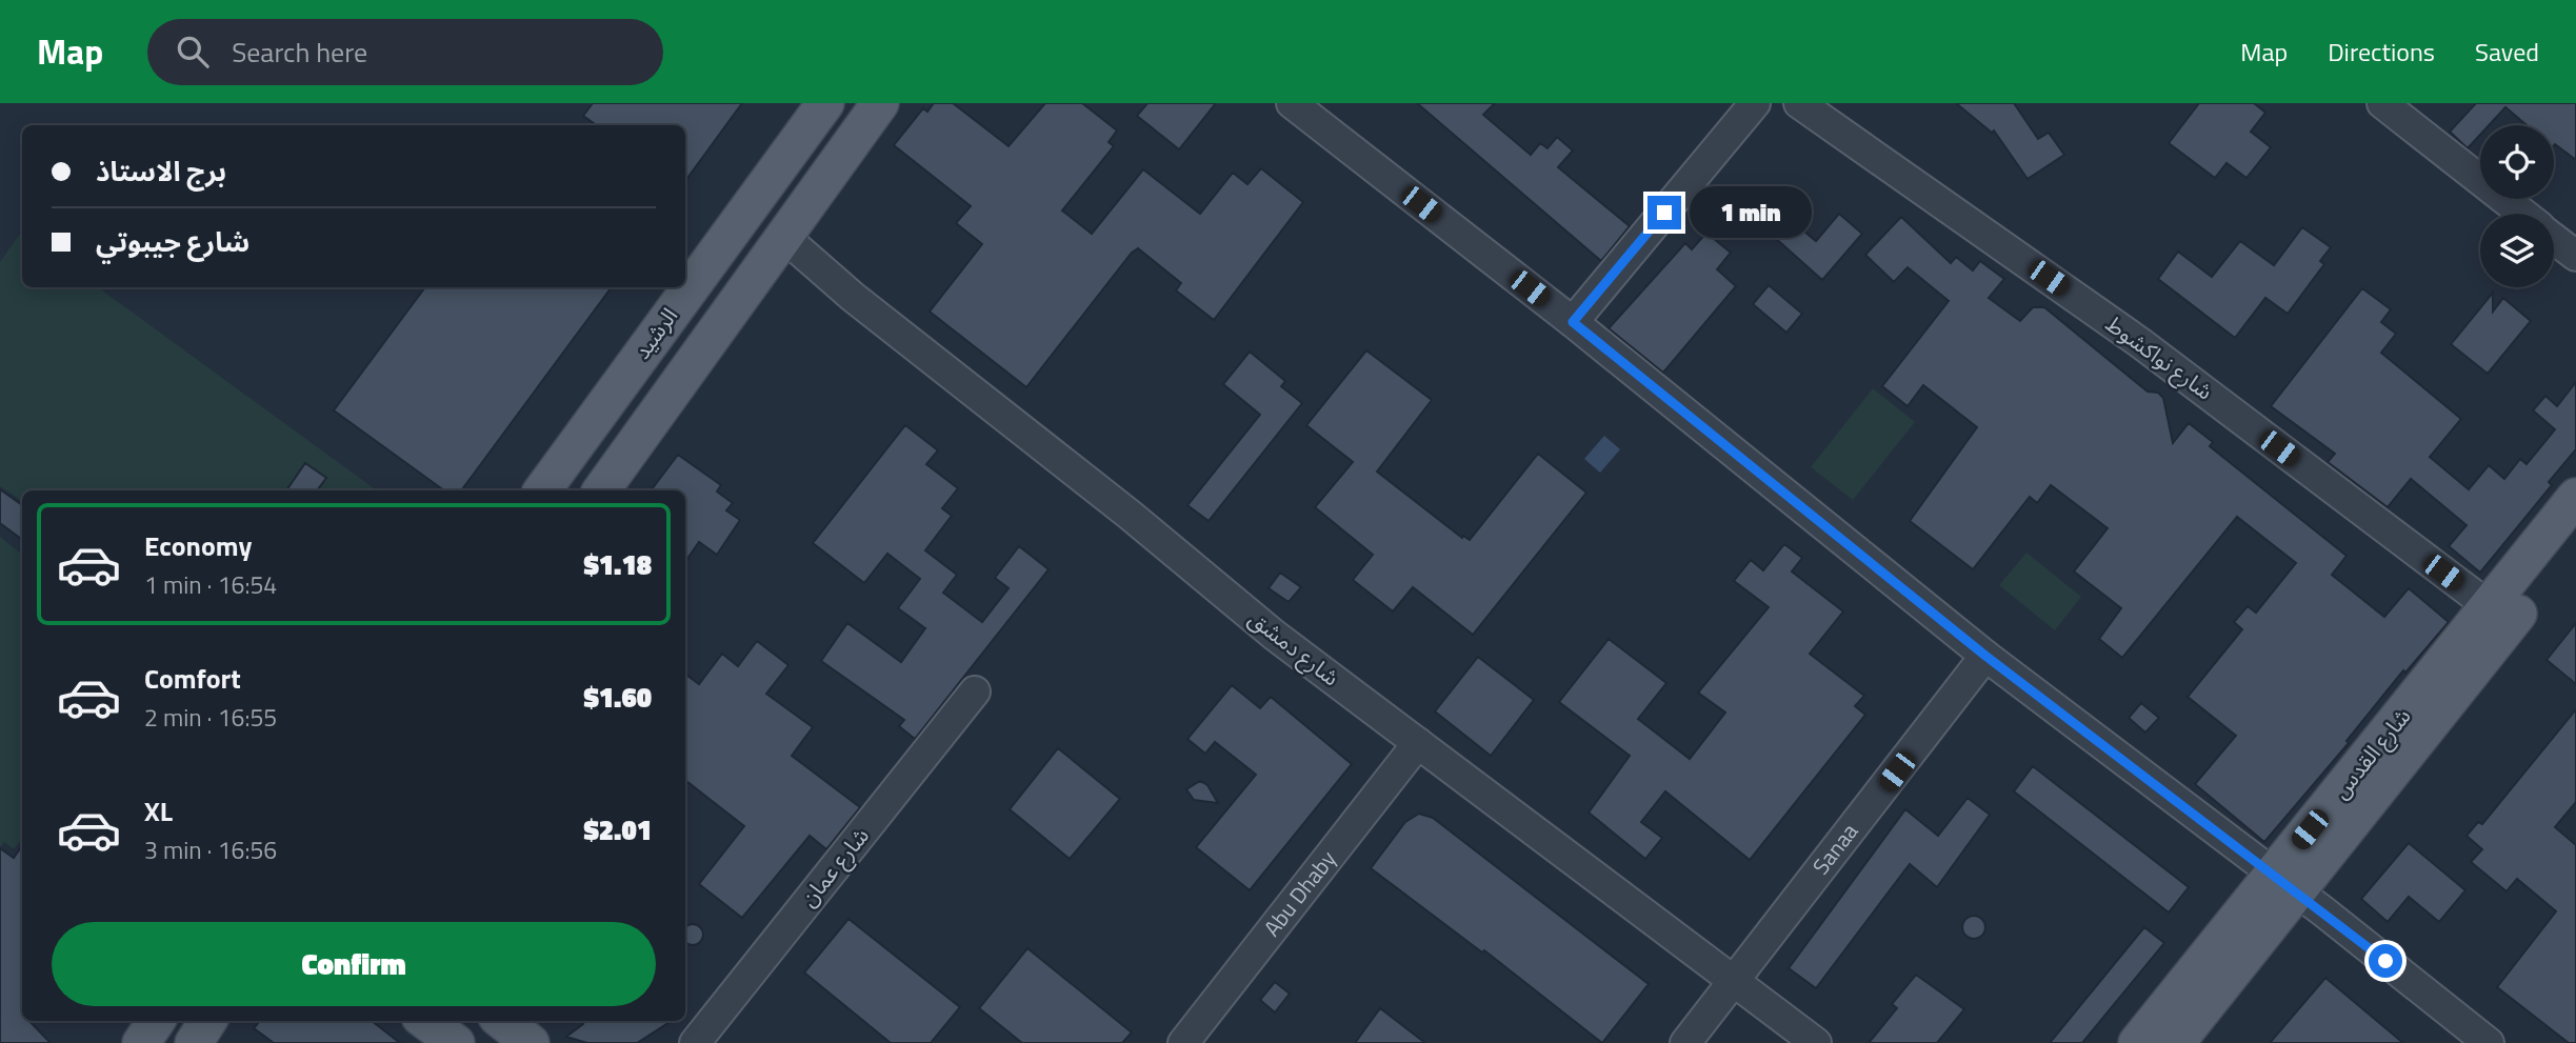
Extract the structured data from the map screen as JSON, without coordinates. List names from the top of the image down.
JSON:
{
  "streets": {
    "main road": ["الرشيد", "شارع القدس"],
    "street": [
      "شارع نواكشوط",
      "شارع دمشق",
      "Sanaa",
      "شارع عمان",
      "Abu Dhaby"
    ]
  },
  "crossings": [
    ["شارع نواكشوط", "شارع القدس"],
    ["شارع دمشق", "Sanaa"],
    ["شارع دمشق", "Abu Dhaby"]
  ],
  "page": {
    "header": "Map",
    "search": "Search here",
    "nav": ["Map", "Directions", "Saved"],
    "banner": ["برج الاستاذ", "شارع جيبوتي"],
    "bubble": "1 min",
    "list": [
      {
        "name": "Economy",
        "note": "1 min · 16:54",
        "value": "$1.18"
      },
      {
        "name": "Comfort",
        "note": "2 min · 16:55",
        "value": "$1.60"
      },
      {
        "name": "XL",
        "note": "3 min · 16:56",
        "value": "$2.01"
      }
    ],
    "buttons": "Confirm"
  }
}
